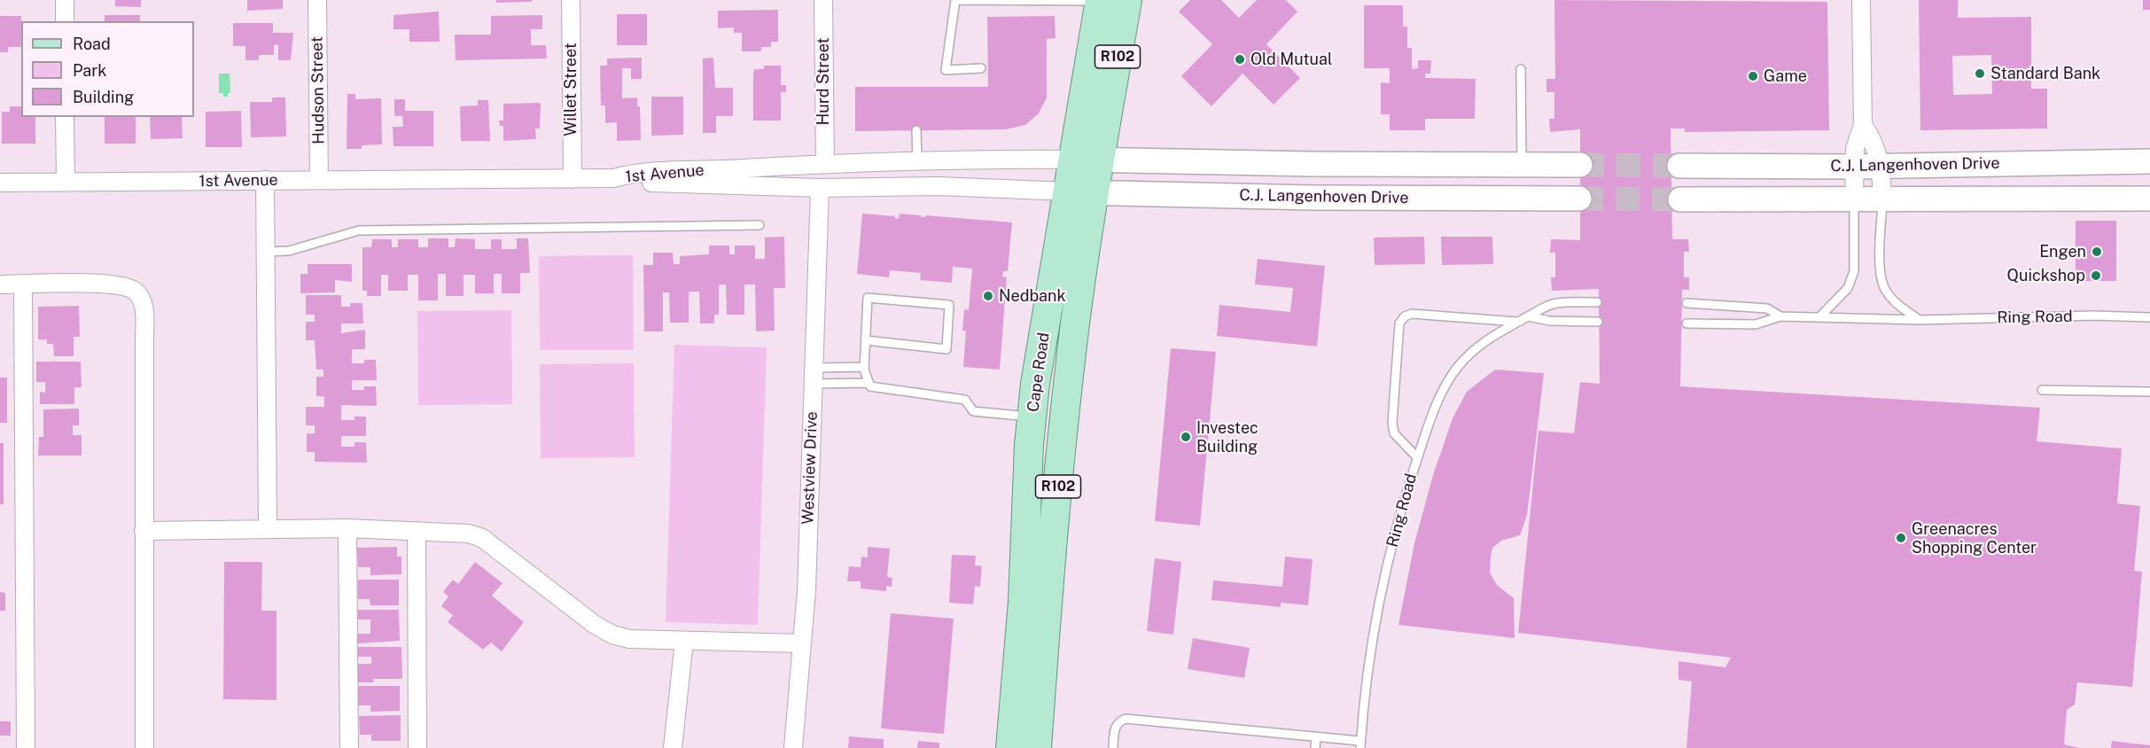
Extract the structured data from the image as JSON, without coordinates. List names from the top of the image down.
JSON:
{
  "streets": {
    "main road": ["R102", "C.J. Langenhoven Drive", "Cape Road"],
    "street": [
      "Hurd Street",
      "Willet Street",
      "Hudson Street",
      "1st Avenue",
      "Westview Drive"
    ],
    "lane": ["Ring Road"]
  },
  "crossings": [
    ["Hurd Street", "1st Avenue"],
    ["Willet Street", "1st Avenue"],
    ["Hudson Street", "1st Avenue"],
    ["C.J. Langenhoven Drive", "1st Avenue"],
    ["C.J. Langenhoven Drive", "Cape Road"],
    ["1st Avenue", "Cape Road"],
    ["1st Avenue", "Westview Drive"]
  ],
  "places": [
    "Old Mutual",
    "Standard Bank",
    "Game",
    "Engen",
    "Quickshop",
    "Nedbank",
    "Investec Building",
    "Greenacres Shopping Center"
  ],
  "legend": ["Road", "Park", "Building"]
}
